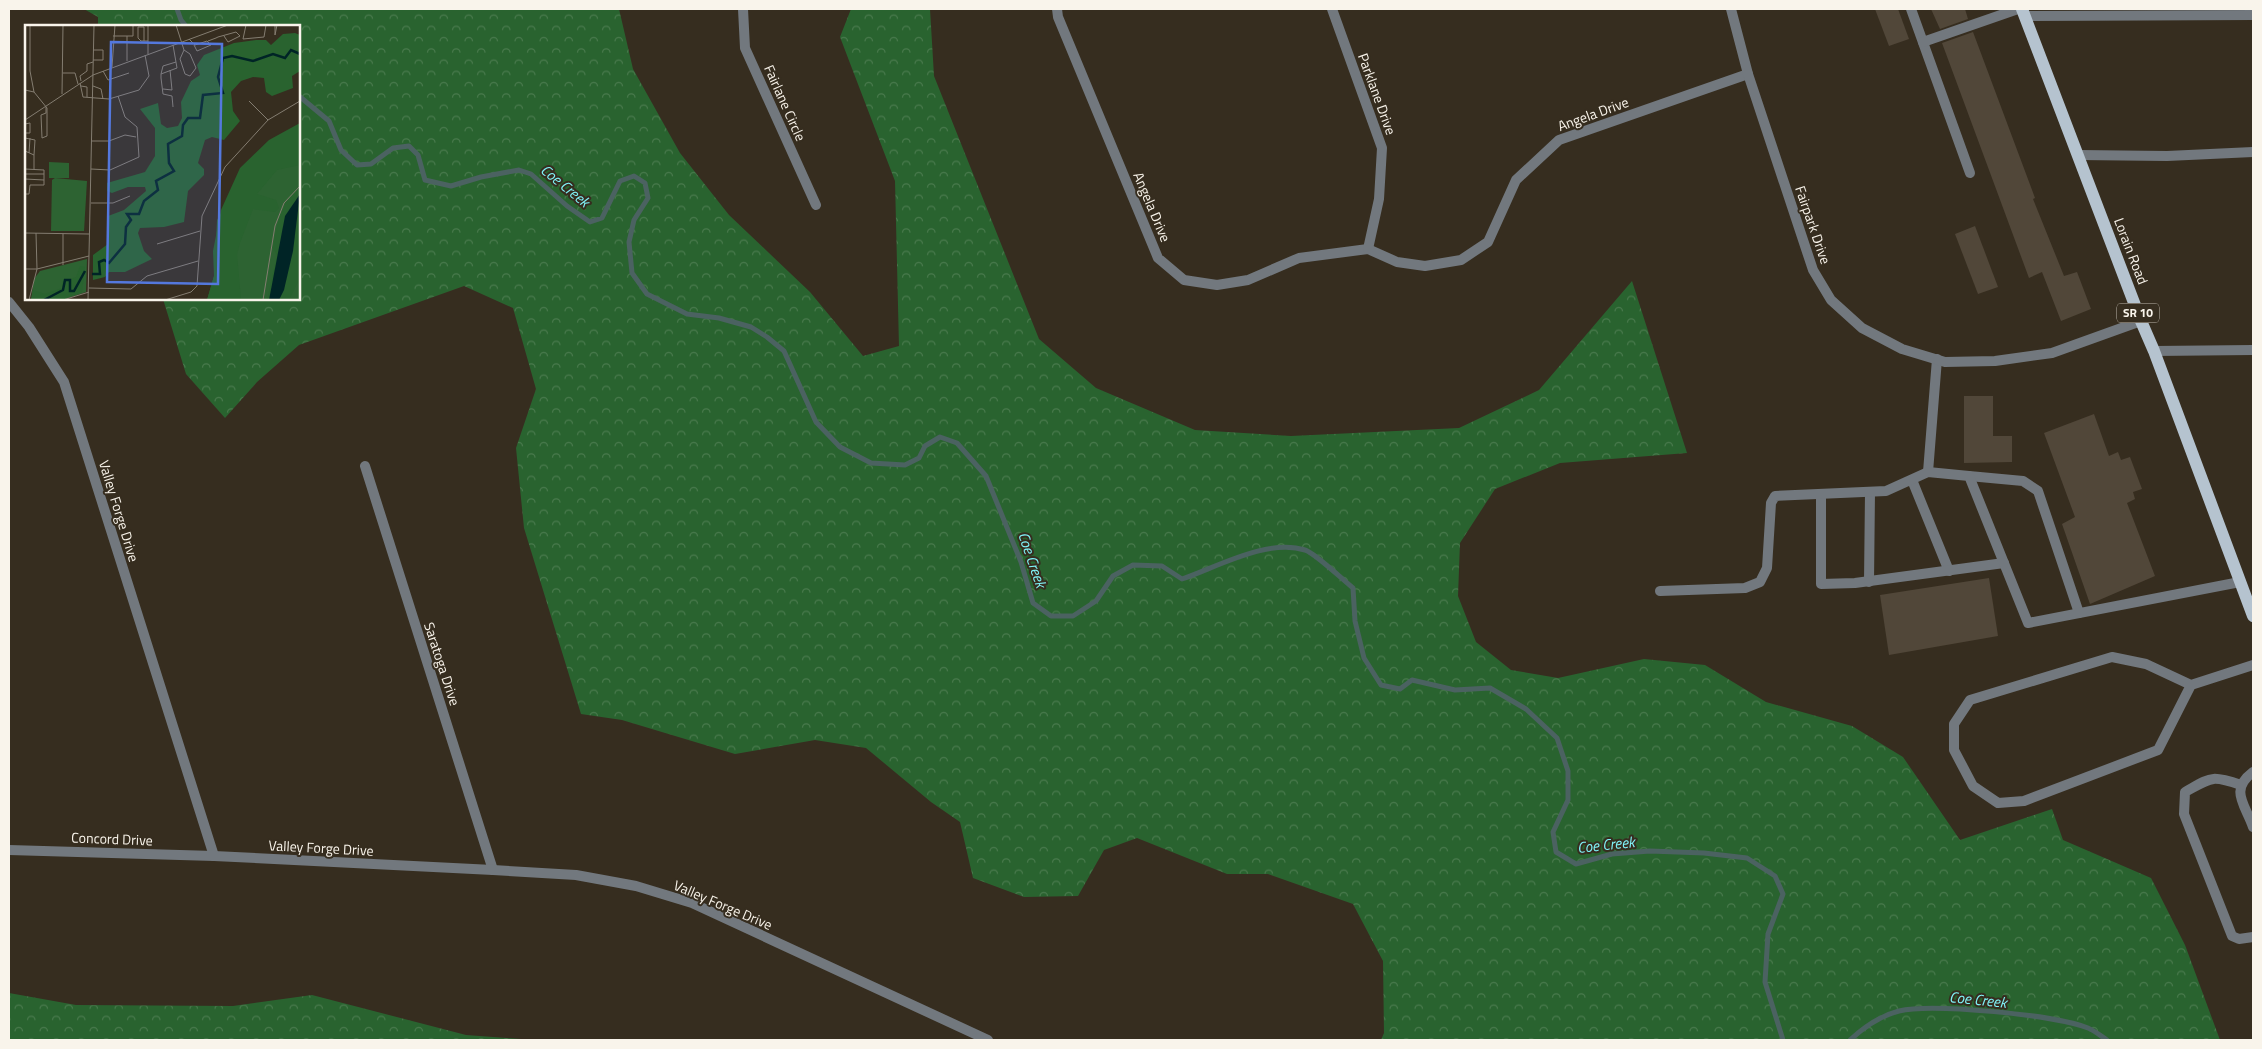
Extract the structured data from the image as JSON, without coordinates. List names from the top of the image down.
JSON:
{
  "streets": {
    "main road": ["Lorain Road", "SR 10"],
    "street": [
      "Parklane Drive",
      "Fairlane Circle",
      "Angela Drive",
      "Fairpark Drive",
      "Valley Forge Drive",
      "Saratoga Drive",
      "Concord Drive"
    ]
  },
  "crossings": [
    ["Parklane Drive", "Angela Drive"],
    ["Angela Drive", "Fairpark Drive"],
    ["Fairpark Drive", "Lorain Road"],
    ["Valley Forge Drive", "Saratoga Drive"],
    ["Valley Forge Drive", "Concord Drive"]
  ],
  "water": ["Coe Creek"]
}
